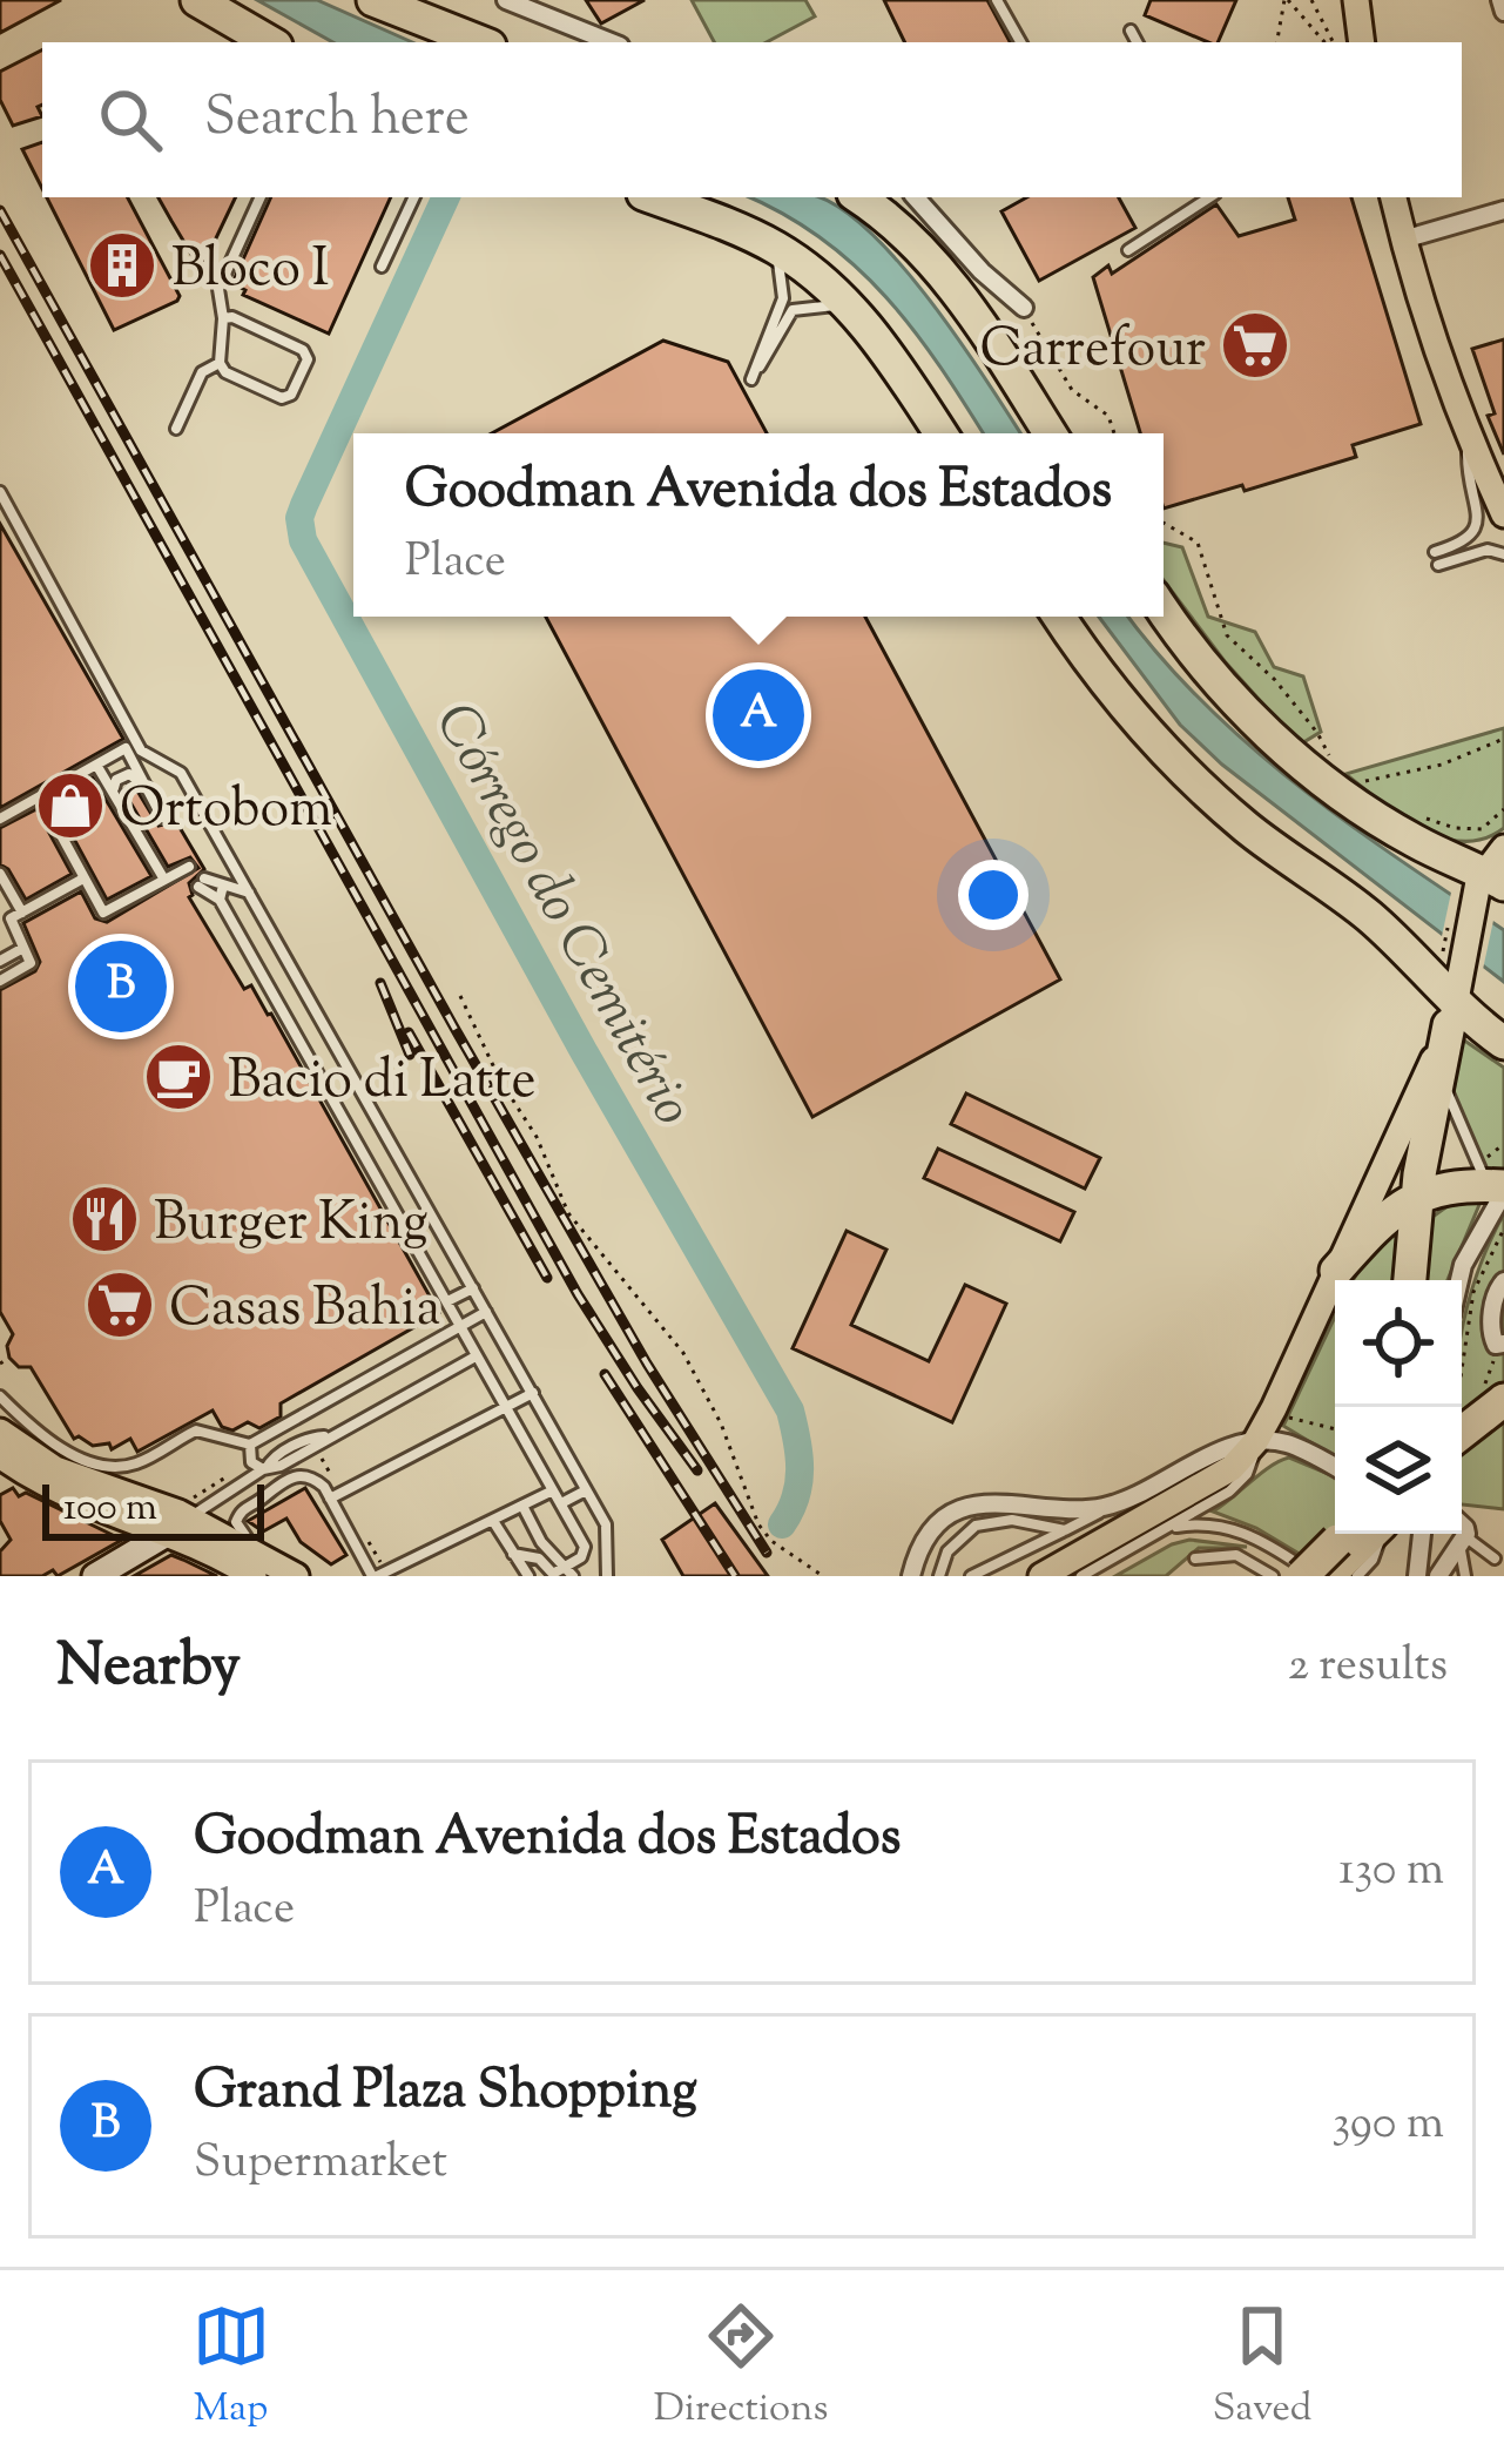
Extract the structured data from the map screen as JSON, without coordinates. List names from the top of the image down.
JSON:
{
  "water": ["Córrego do Cemitério"],
  "places": {
    "building": ["Bloco I"],
    "supermarket": ["Carrefour", "Casas Bahia"],
    "shop": ["Ortobom"],
    "cafe": ["Bacio di Latte"],
    "restaurant": ["Burger King"]
  },
  "scale_bar": "100 m",
  "page": {
    "search": "Search here",
    "popup": ["Goodman Avenida dos Estados", "Place"],
    "pins": ["A", "B"],
    "scale": "100 m",
    "heading": ["Nearby", "2 results"],
    "list": [
      {
        "mark": "A",
        "name": "Goodman Avenida dos Estados",
        "note": "Place",
        "value": "130 m"
      },
      {
        "mark": "B",
        "name": "Grand Plaza Shopping",
        "note": "Supermarket",
        "value": "390 m"
      }
    ],
    "nav": ["Map", "Directions", "Saved"]
  }
}
